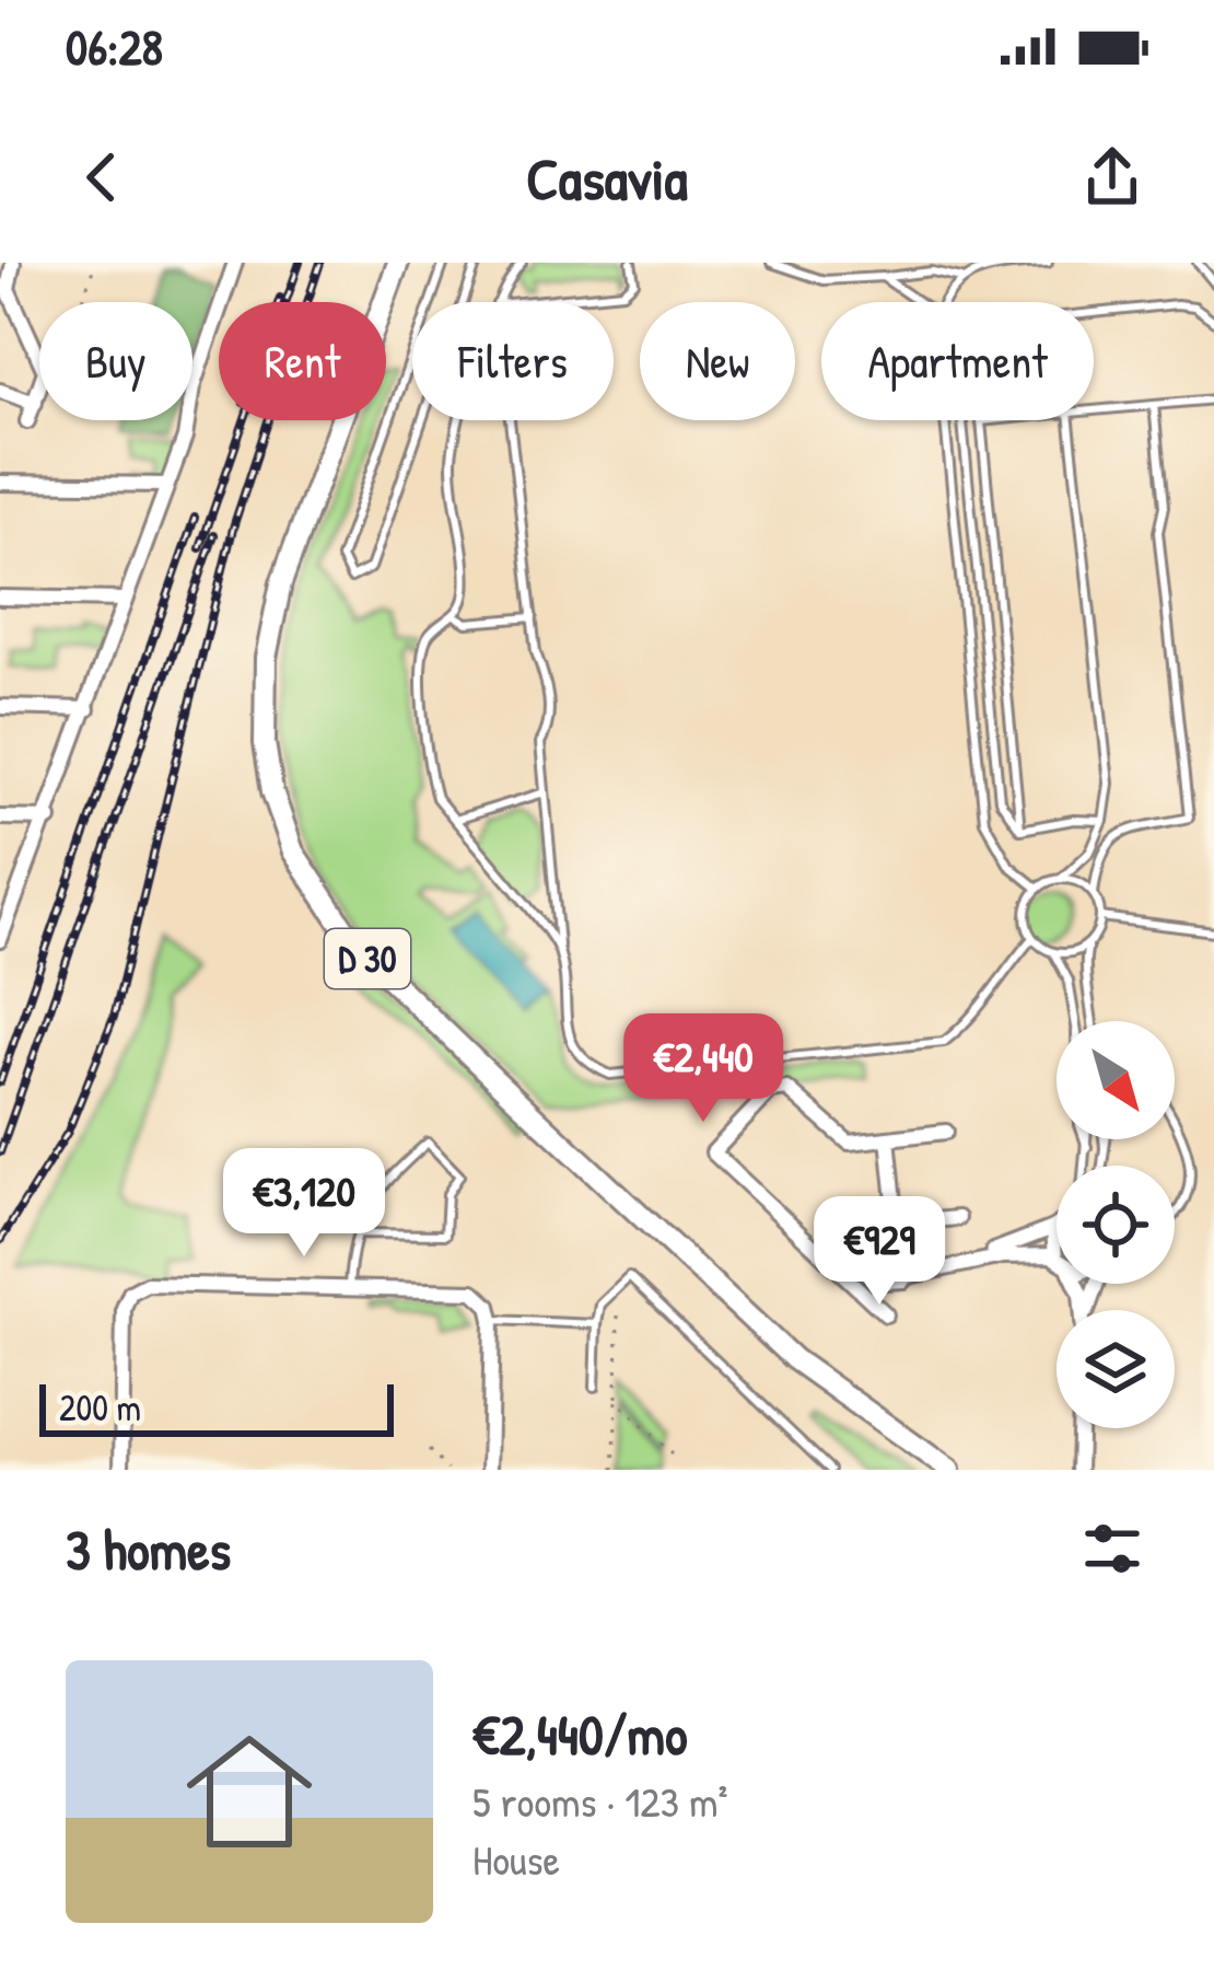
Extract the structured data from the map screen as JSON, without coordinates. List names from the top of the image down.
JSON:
{
  "streets": {
    "main road": ["D 30"]
  },
  "scale_bar": "200 m",
  "north": "bottom right",
  "page": {
    "status": "06:28",
    "header": "Casavia",
    "chip": [
      "Buy",
      "Rent",
      "Filters",
      "New",
      "Apartment"
    ],
    "price": ["€2,440", "€3,120", "€929"],
    "scale": "200 m",
    "heading": "3 homes",
    "list": [
      {
        "name": "€2,440/mo",
        "note": "5 rooms · 123 m² · House"
      }
    ]
  }
}
